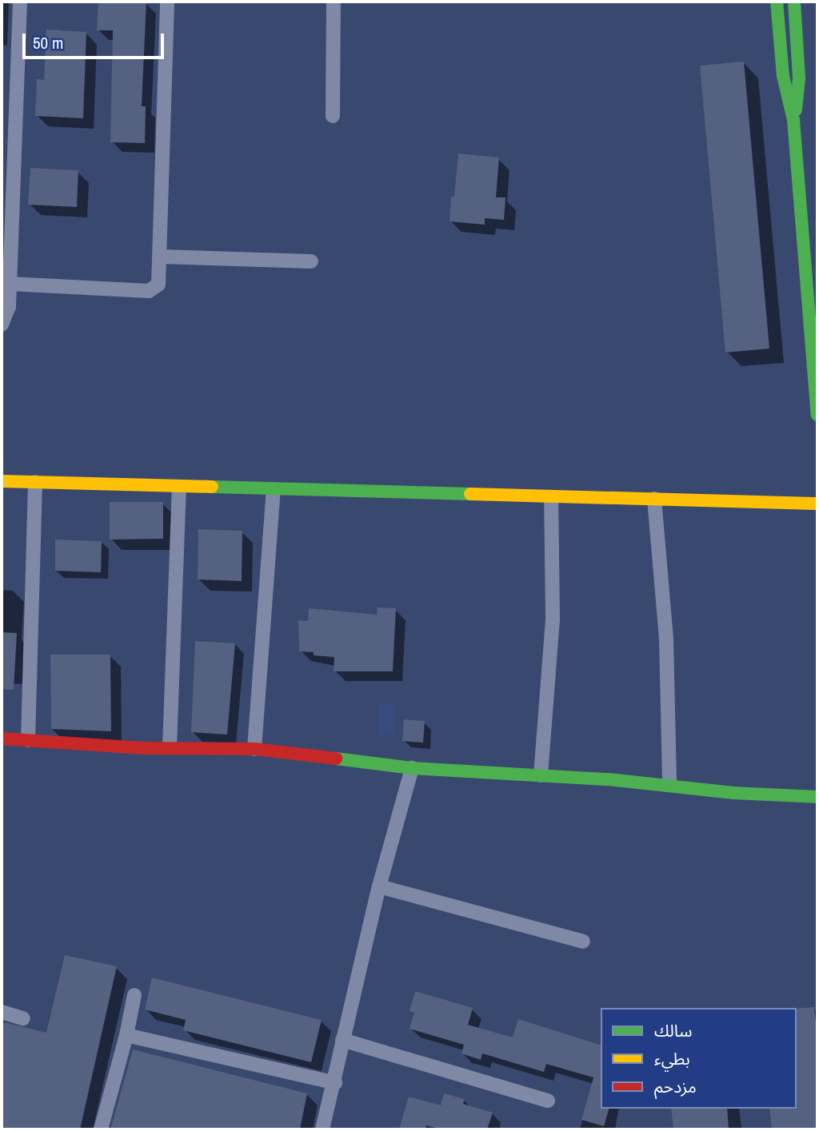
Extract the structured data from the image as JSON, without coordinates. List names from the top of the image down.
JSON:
{
  "legend": ["سالك", "بطيء", "مزدحم"],
  "scale_bar": "50 m"
}
